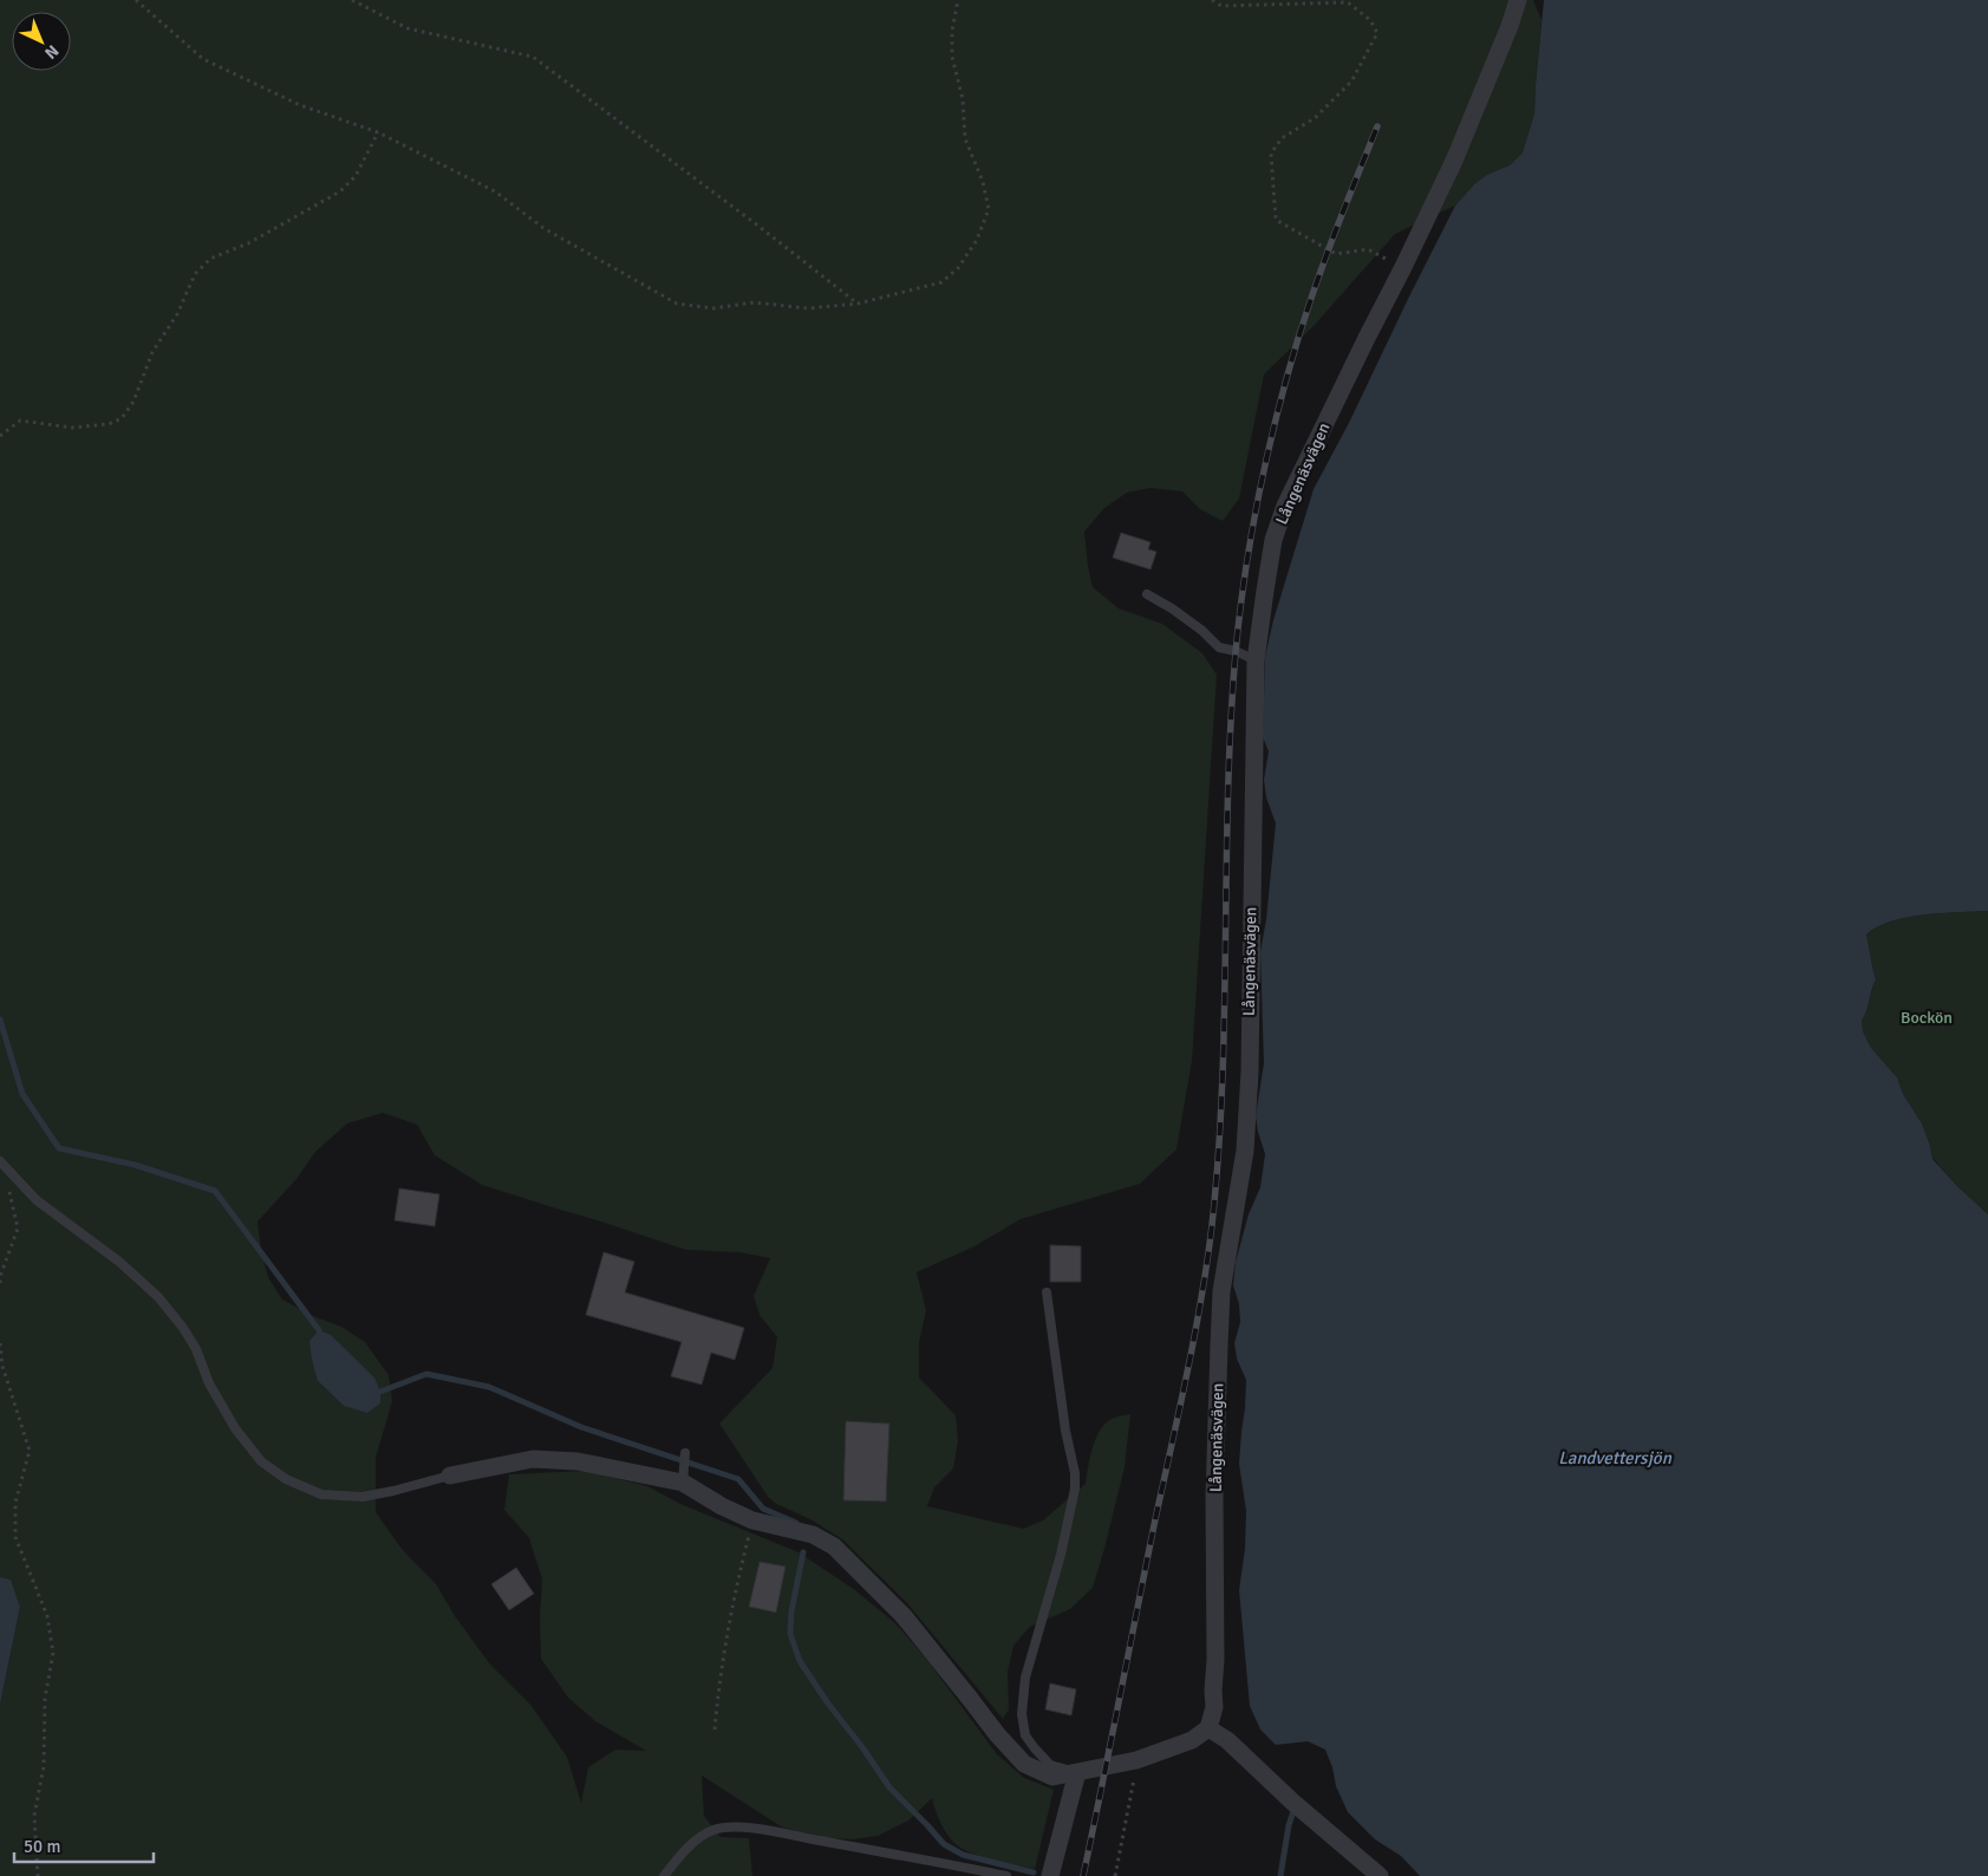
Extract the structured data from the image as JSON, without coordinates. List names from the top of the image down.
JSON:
{
  "streets": {
    "street": ["Långenäsvägen"]
  },
  "water": ["Landvettersjön"],
  "parks": ["Bockön"],
  "scale_bar": "50 m",
  "north": "bottom right"
}
